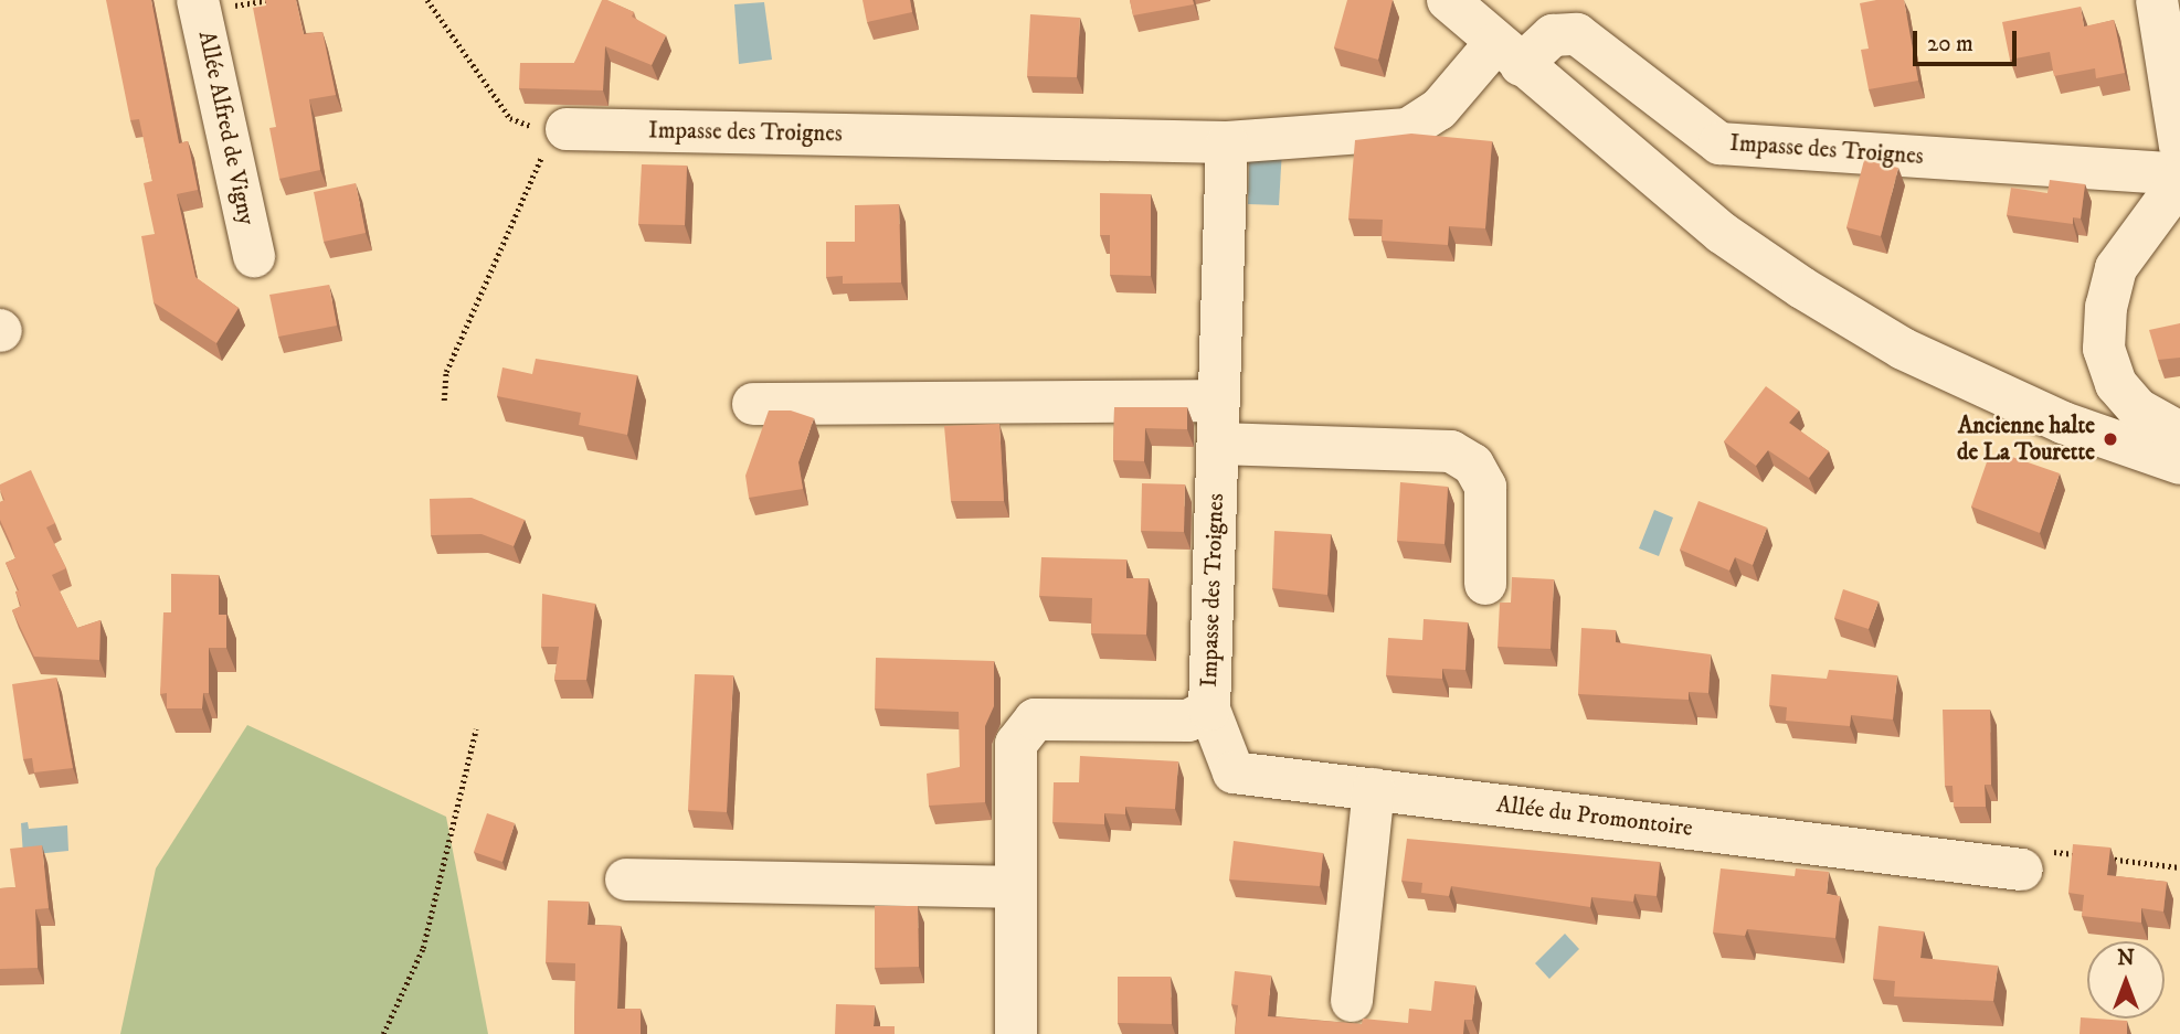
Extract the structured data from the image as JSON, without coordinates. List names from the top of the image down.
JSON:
{
  "streets": {
    "street": ["Allée Alfred de Vigny", "Impasse des Troignes", "Allée du Promontoire"]
  },
  "crossings": [
    ["Impasse des Troignes", "Allée du Promontoire"]
  ],
  "places": ["Ancienne halte de La Tourette"],
  "scale_bar": "20 m",
  "north": "top"
}
